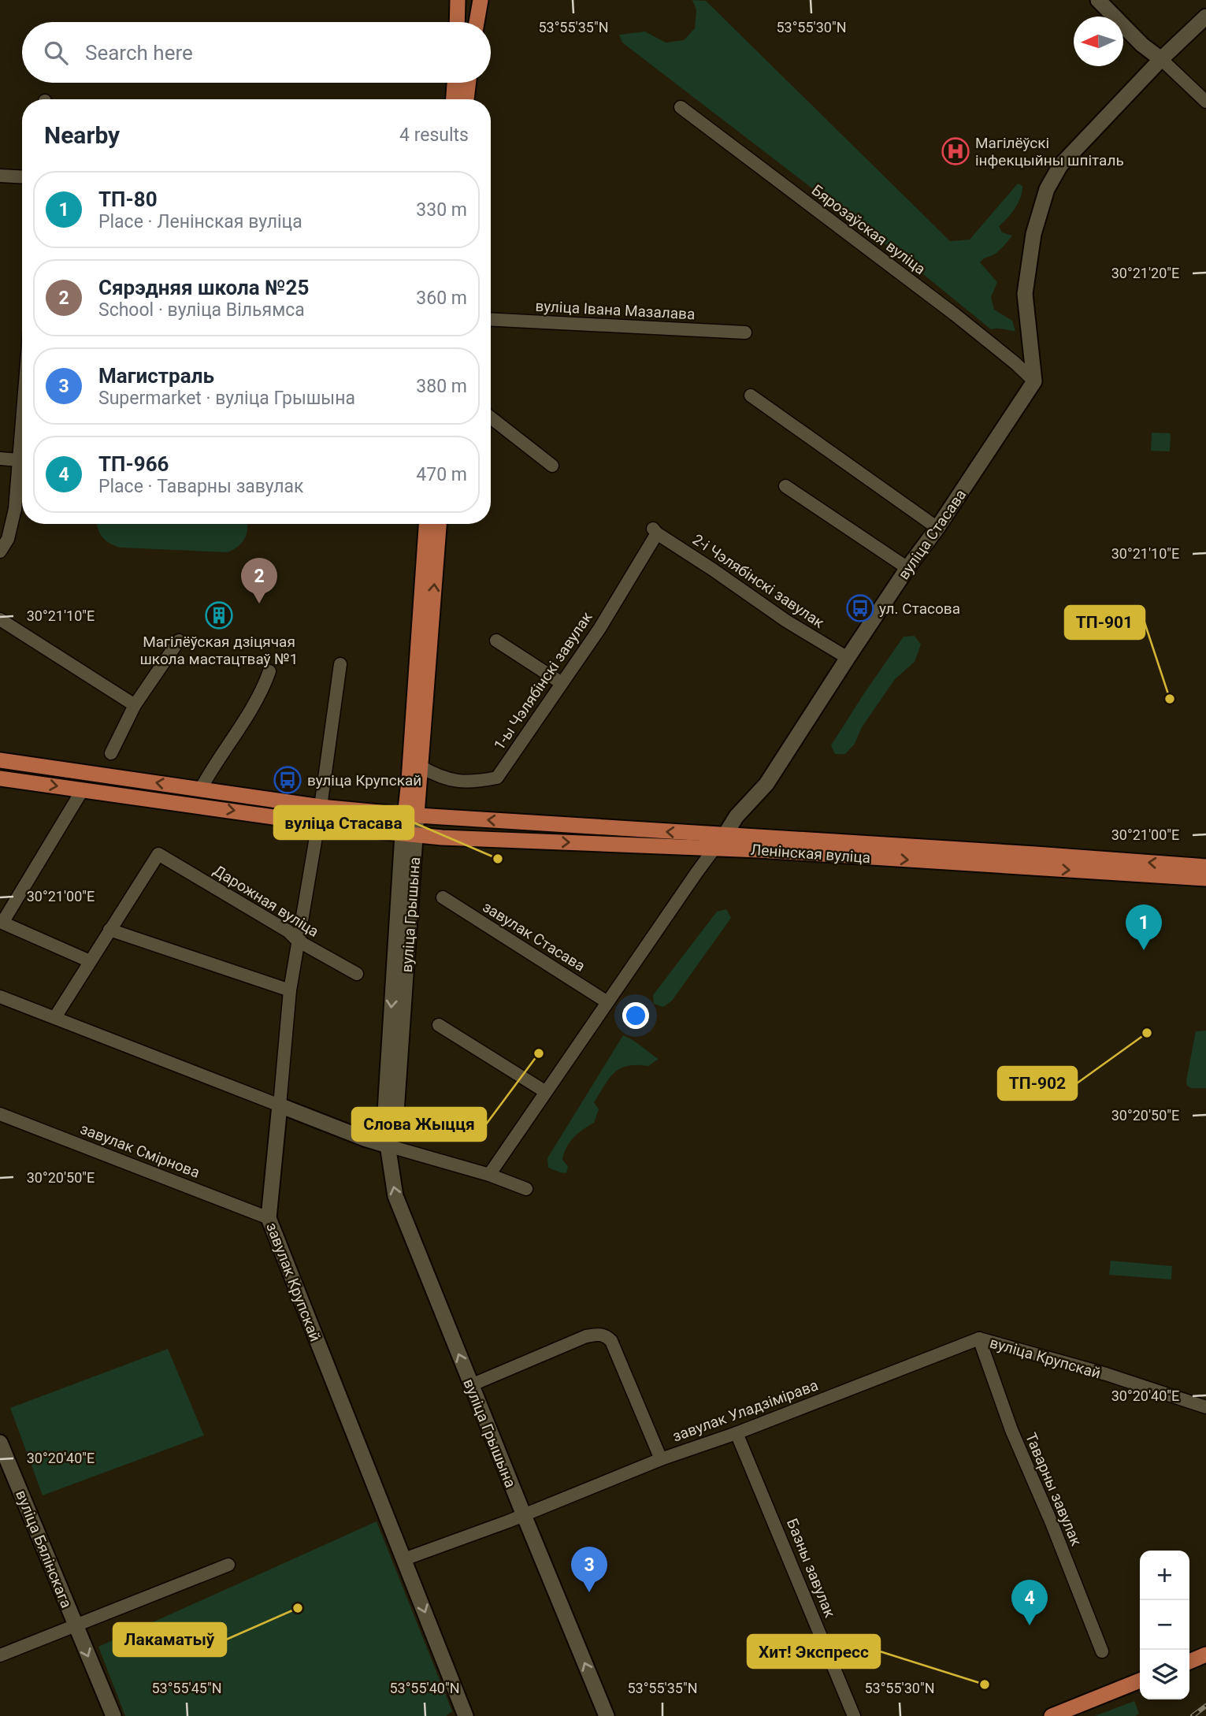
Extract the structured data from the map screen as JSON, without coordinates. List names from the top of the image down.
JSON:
{
  "streets": {
    "main road": [
      "вуліца Стасава",
      "Ленінская вуліца",
      "вуліца Грышына",
      "завулак Крупскай",
      "вуліца Бялінскага"
    ],
    "street": [
      "Бярозаўская вуліца",
      "вуліца Iвана Мазалава",
      "2-і Чэлябінскі завулак",
      "1-ы Чэлябінскі завулак",
      "Дарожная вуліца",
      "завулак Стасава",
      "завулак Смірнова",
      "вуліца Крупскай",
      "завулак Уладзімірава",
      "Таварны завулак",
      "Базны завулак"
    ]
  },
  "crossings": [
    ["Бярозаўская вуліца", "вуліца Стасава"],
    ["вуліца Стасава", "2-і Чэлябінскі завулак"],
    ["вуліца Стасава", "Ленінская вуліца"],
    ["вуліца Стасава", "завулак Стасава"],
    ["2-і Чэлябінскі завулак", "1-ы Чэлябінскі завулак"],
    ["1-ы Чэлябінскі завулак", "вуліца Грышына"],
    ["Ленінская вуліца", "вуліца Грышына"],
    ["Дарожная вуліца", "завулак Крупскай"],
    ["вуліца Грышына", "завулак Уладзімірава"],
    ["завулак Смірнова", "завулак Крупскай"],
    ["завулак Крупскай", "завулак Уладзімірава"],
    ["вуліца Крупскай", "завулак Уладзімірава"],
    ["вуліца Крупскай", "Таварны завулак"],
    ["завулак Уладзімірава", "Таварны завулак"],
    ["завулак Уладзімірава", "Базны завулак"]
  ],
  "places": {
    "hospital": ["Магілёўскі інфекцыйны шпіталь"],
    "bus stop": ["ул. Стасова", "вуліца Крупскай"],
    "building": ["Магілёўская дзіцячая школа мастацтваў №1"],
    "other": [
      "ТП-901",
      "вуліца Стасава",
      "ТП-902",
      "Слова Жыцця",
      "Лакаматыў",
      "Хит! Экспресс"
    ]
  },
  "north": "left",
  "page": {
    "search": "Search here",
    "heading": ["Nearby", "4 results"],
    "list": [
      {
        "mark": "1",
        "name": "ТП-80",
        "note": "Place · Ленінская вуліца",
        "value": "330 m"
      },
      {
        "mark": "2",
        "name": "Сярэдняя школа №25",
        "note": "School · вуліца Вільямса",
        "value": "360 m"
      },
      {
        "mark": "3",
        "name": "Магистраль",
        "note": "Supermarket · вуліца Грышына",
        "value": "380 m"
      },
      {
        "mark": "4",
        "name": "ТП-966",
        "note": "Place · Таварны завулак",
        "value": "470 m"
      }
    ],
    "pins": [
      "2",
      "1",
      "3",
      "4"
    ],
    "map_buttons": ["+", "−"]
  },
  "coordinates": [
    "53°55'35\"N",
    "53°55'30\"N",
    "30°21'20\"E",
    "30°21'10\"E",
    "30°21'00\"E",
    "30°20'50\"E",
    "30°20'40\"E",
    "53°55'45\"N",
    "53°55'40\"N"
  ]
}
